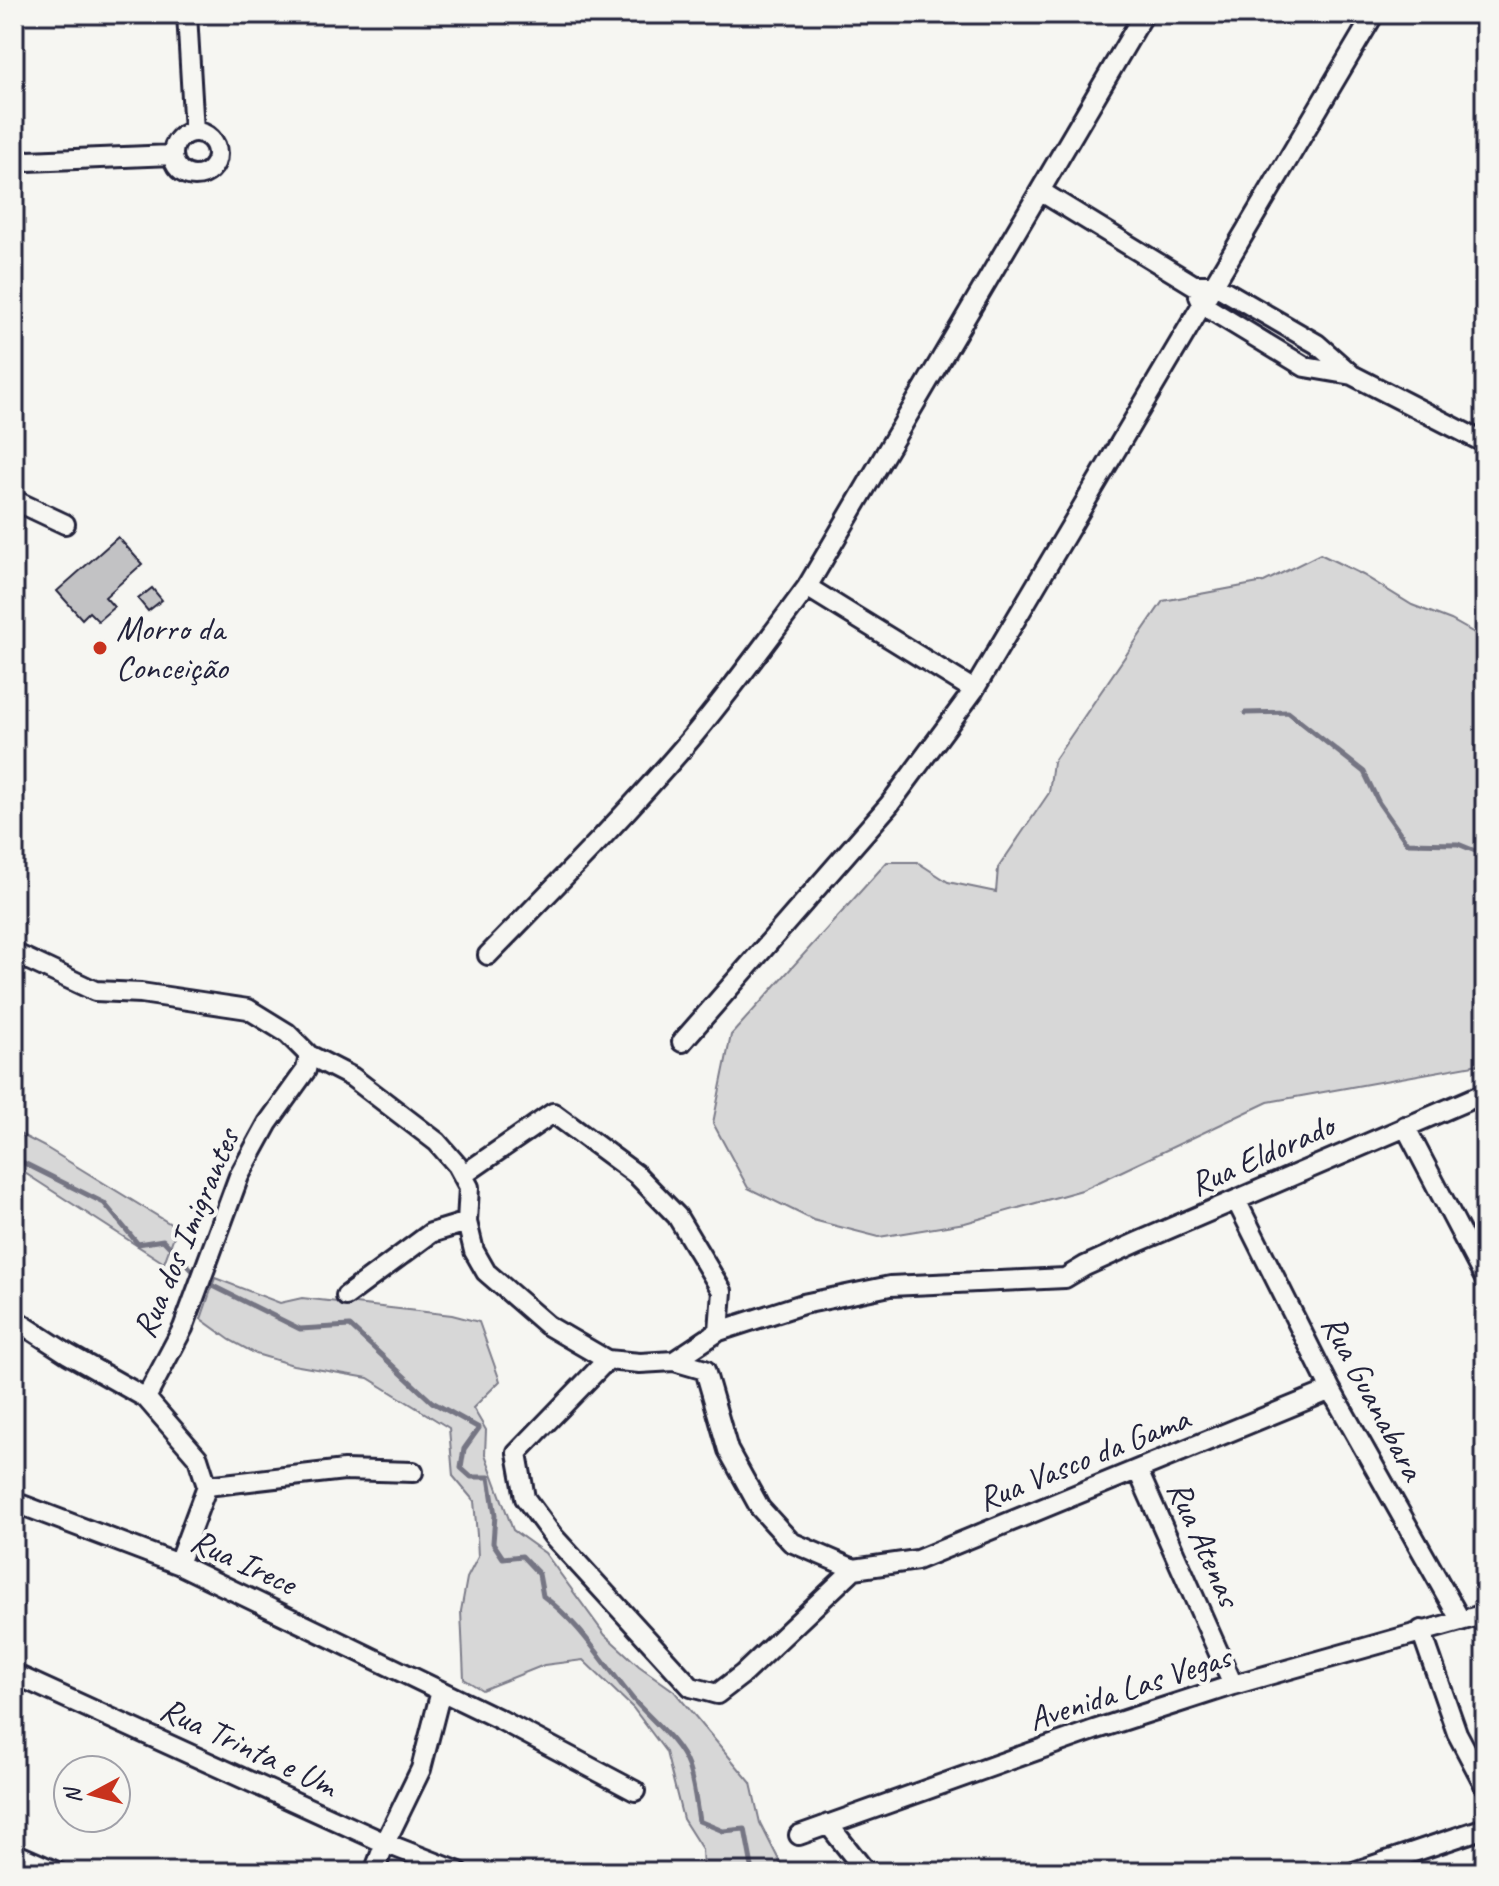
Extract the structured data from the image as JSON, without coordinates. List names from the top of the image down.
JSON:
{
  "streets": {
    "street": [
      "Rua Eldorado",
      "Rua dos Imigrantes",
      "Rua Guanabara",
      "Rua Vasco da Gama",
      "Rua Atenas",
      "Rua Irece",
      "Avenida Las Vegas",
      "Rua Trinta e Um"
    ]
  },
  "crossings": [
    ["Rua Eldorado", "Rua Guanabara"],
    ["Rua Guanabara", "Rua Vasco da Gama"],
    ["Rua Guanabara", "Avenida Las Vegas"],
    ["Rua Vasco da Gama", "Rua Atenas"],
    ["Rua Atenas", "Avenida Las Vegas"]
  ],
  "places": ["Morro da Conceição"],
  "north": "left"
}
